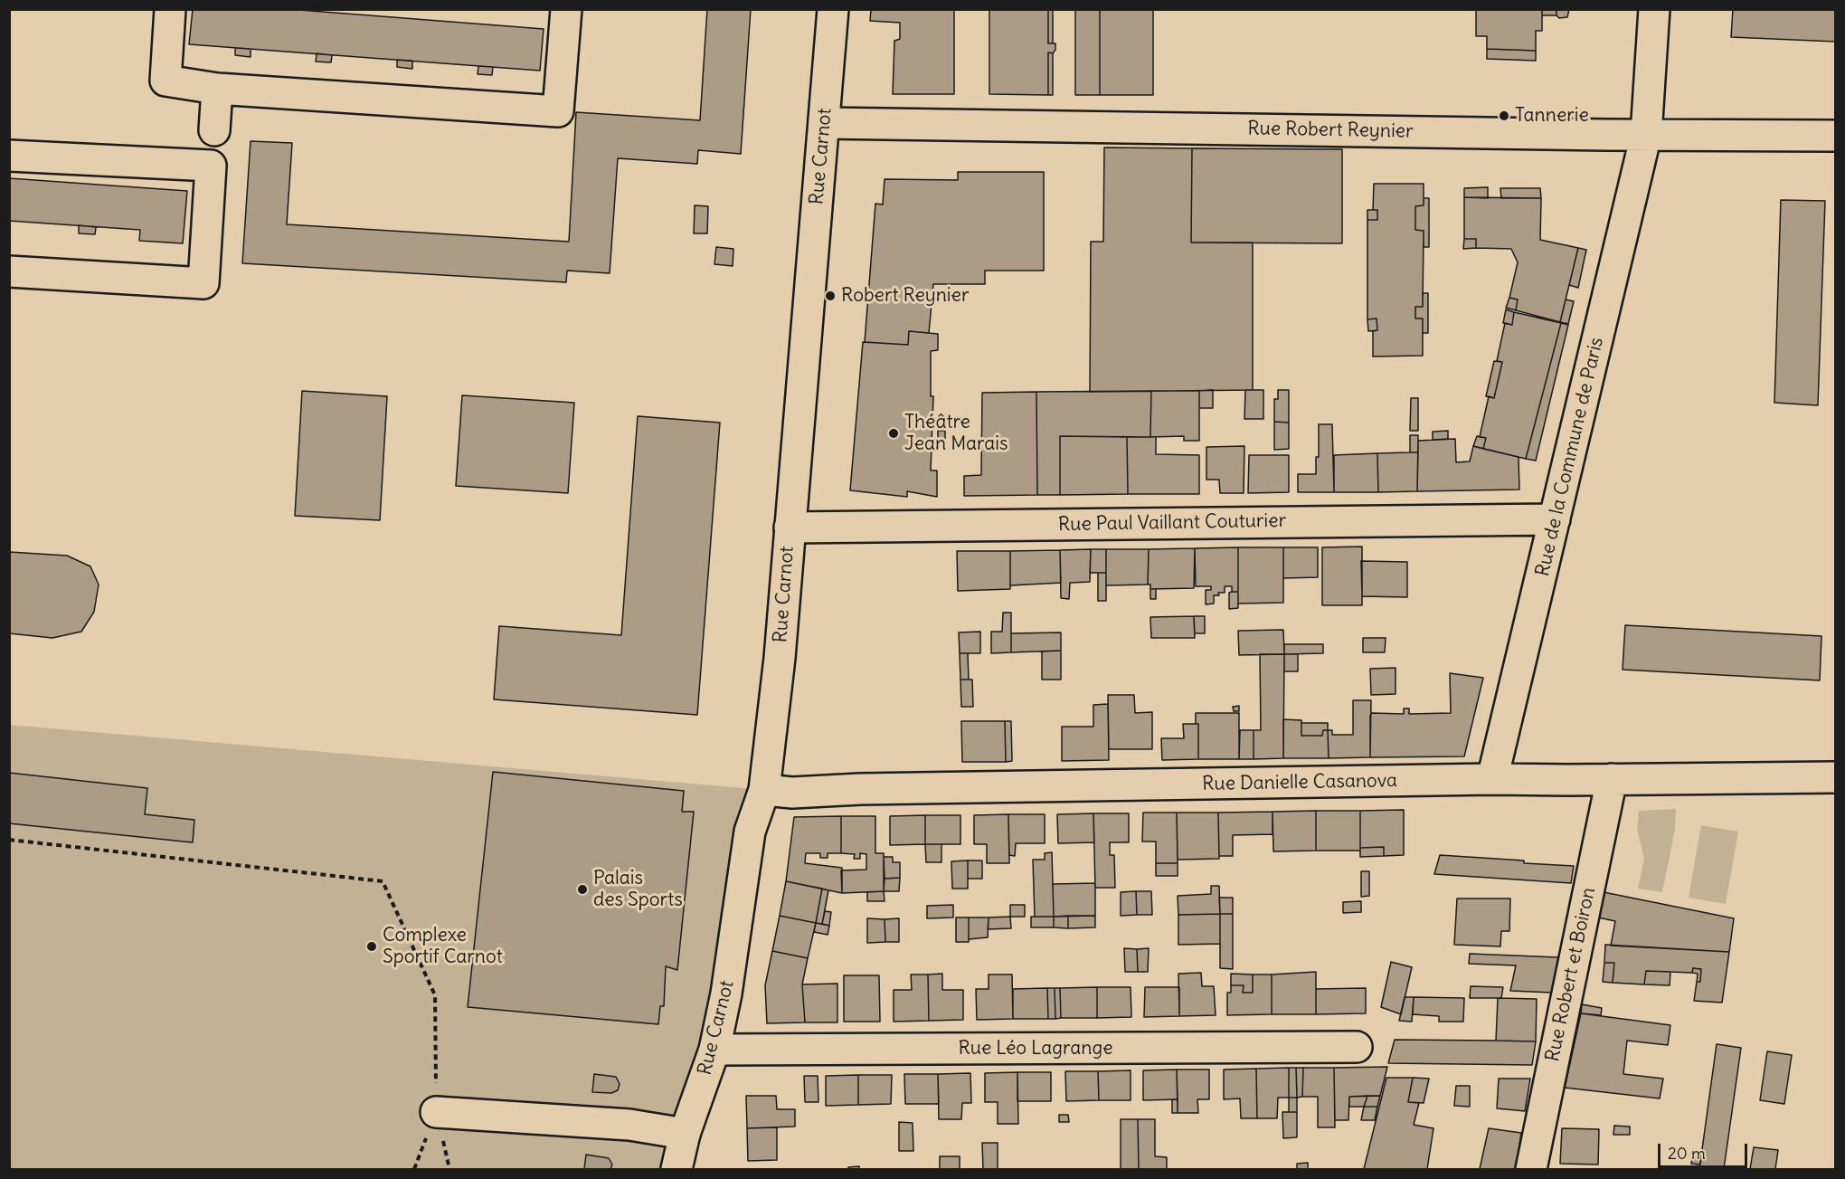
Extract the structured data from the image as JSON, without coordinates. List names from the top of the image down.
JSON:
{
  "streets": {
    "street": [
      "Rue Robert Reynier",
      "Rue Carnot",
      "Rue de la Commune de Paris",
      "Rue Paul Vaillant Couturier",
      "Rue Danielle Casanova",
      "Rue Robert et Boiron",
      "Rue Léo Lagrange"
    ]
  },
  "crossings": [
    ["Rue Robert Reynier", "Rue Carnot"],
    ["Rue Robert Reynier", "Rue de la Commune de Paris"],
    ["Rue Carnot", "Rue Paul Vaillant Couturier"],
    ["Rue Carnot", "Rue Danielle Casanova"],
    ["Rue Carnot", "Rue Léo Lagrange"],
    ["Rue de la Commune de Paris", "Rue Paul Vaillant Couturier"],
    ["Rue de la Commune de Paris", "Rue Danielle Casanova"],
    ["Rue Danielle Casanova", "Rue Robert et Boiron"]
  ],
  "places": [
    "Tannerie",
    "Robert Reynier",
    "Théâtre Jean Marais",
    "Palais des Sports",
    "Complexe Sportif Carnot"
  ],
  "scale_bar": "20 m"
}
